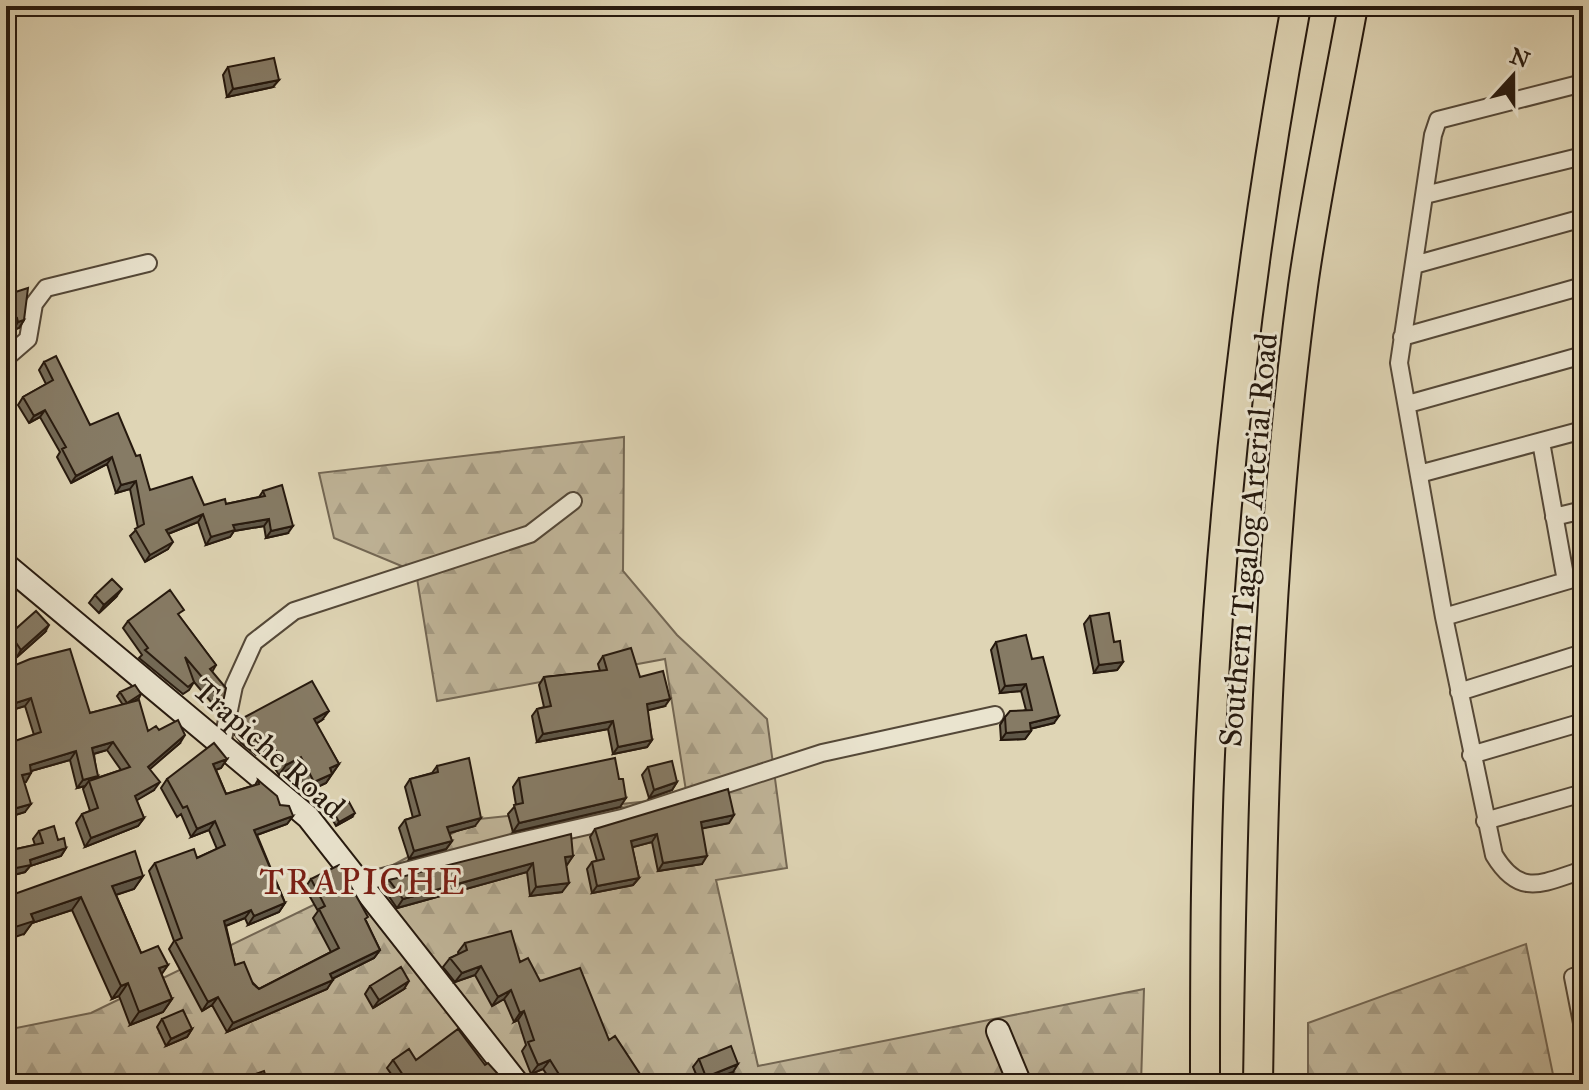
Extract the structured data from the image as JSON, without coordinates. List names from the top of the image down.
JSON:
{
  "streets": {
    "highway": ["Southern Tagalog Arterial Road"],
    "street": ["Trapiche Road"]
  },
  "districts": ["TRAPICHE"],
  "north": "top"
}
